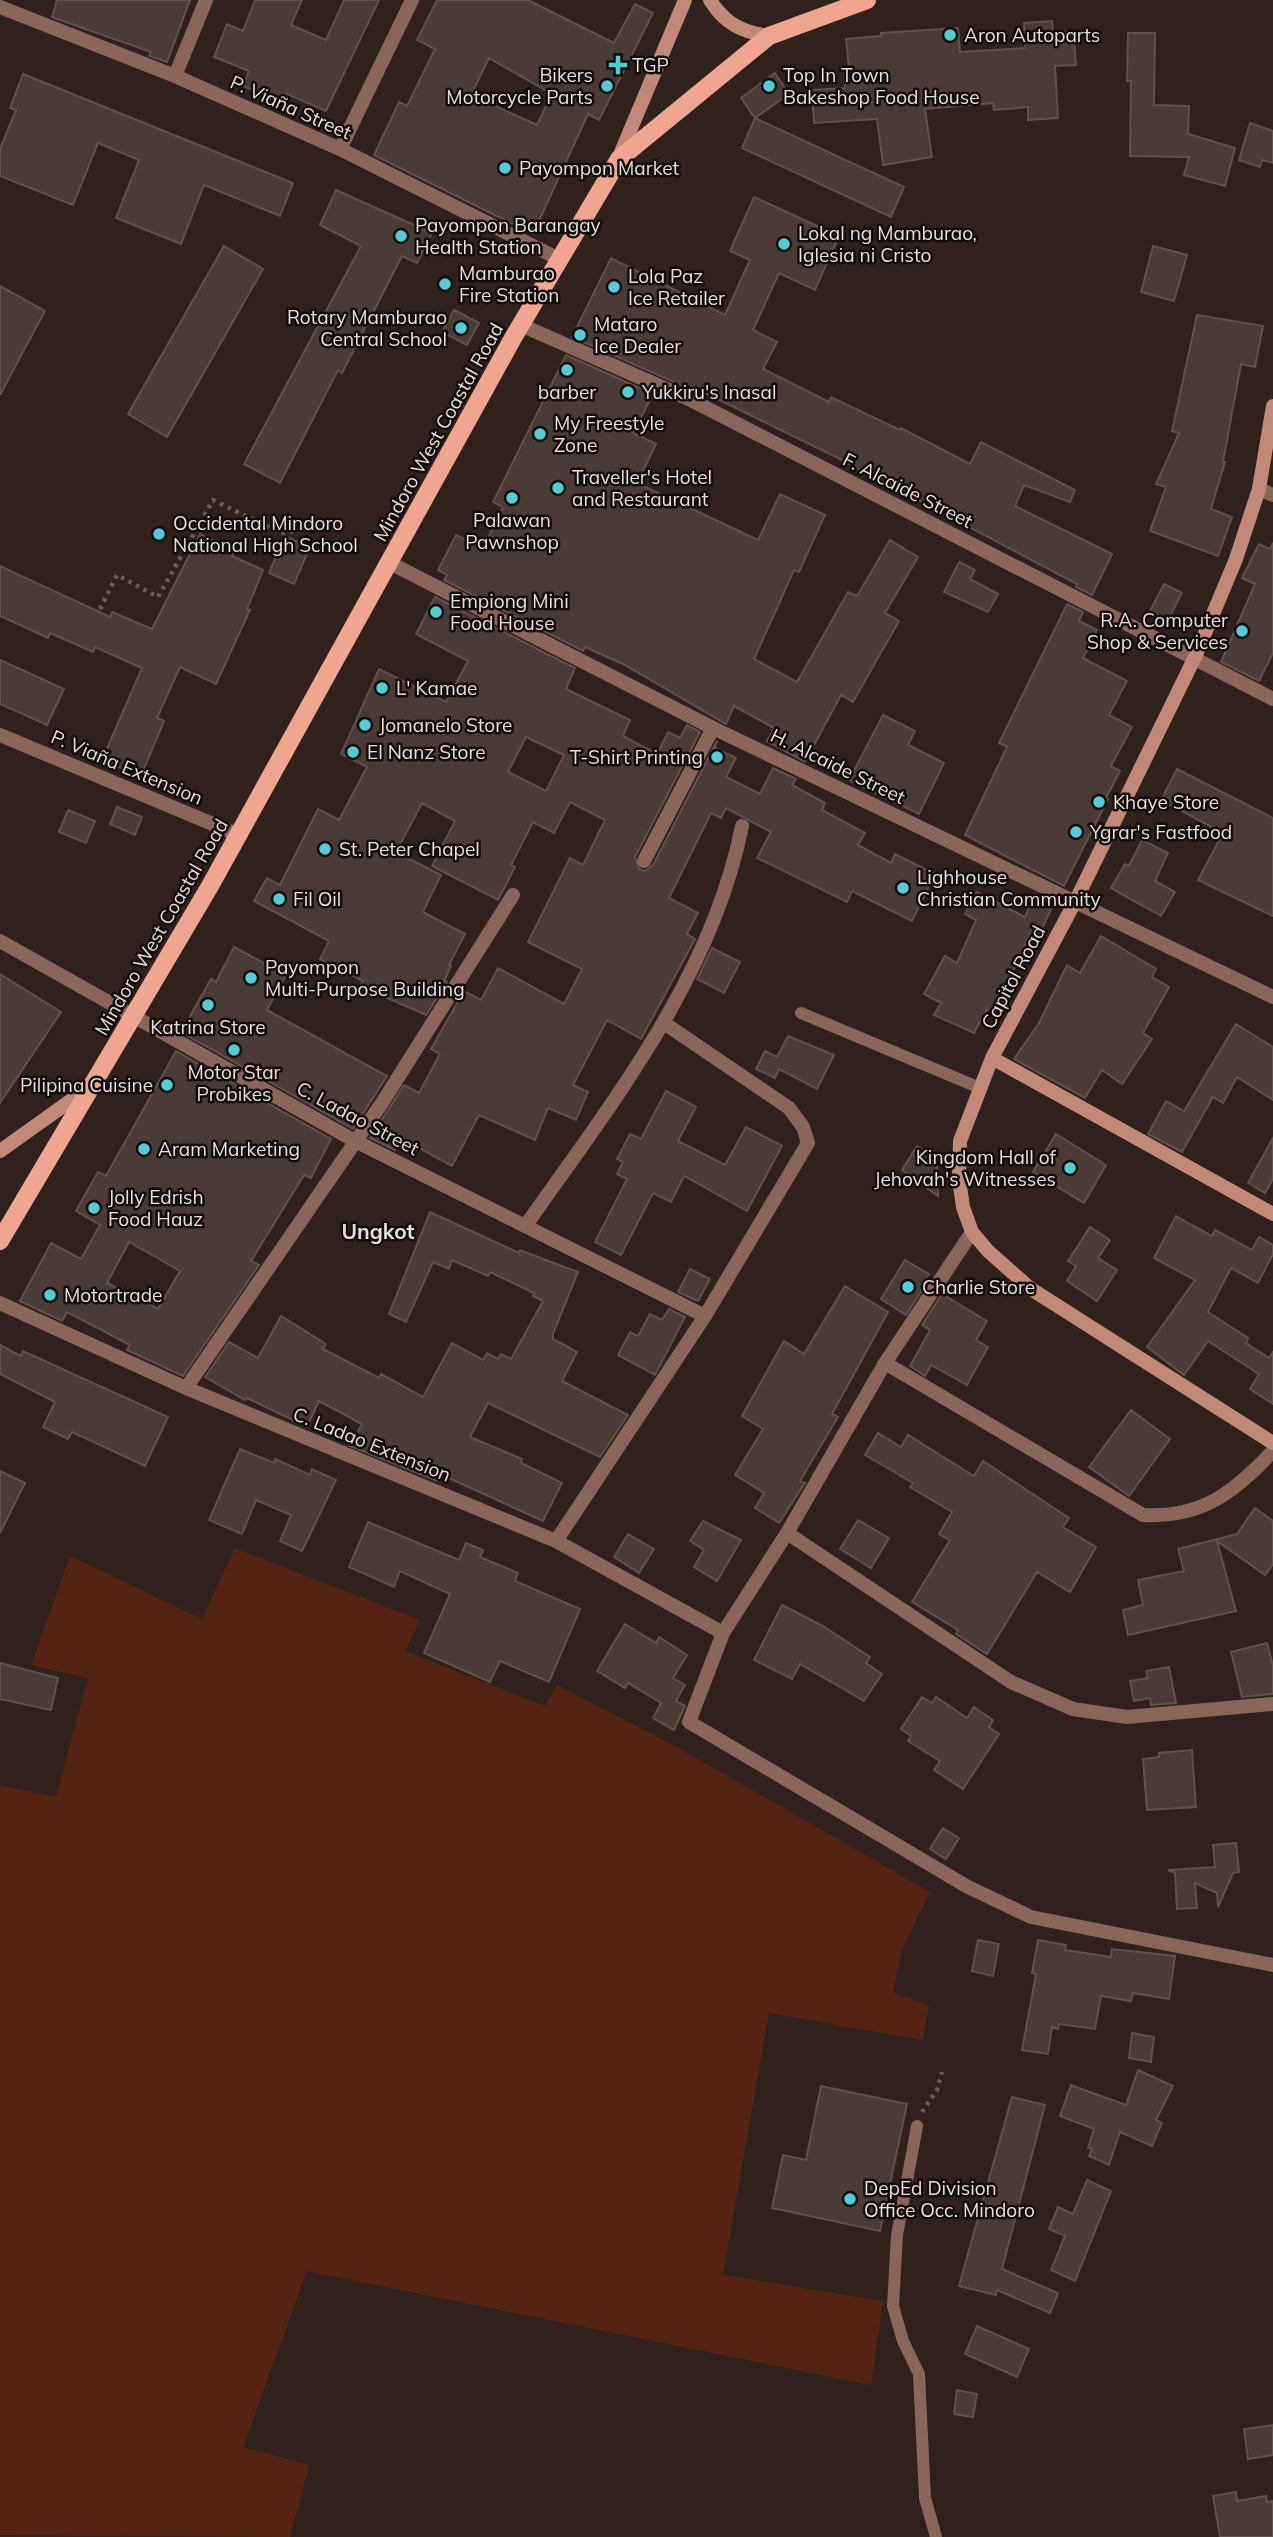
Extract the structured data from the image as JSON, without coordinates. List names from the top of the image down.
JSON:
{
  "streets": {
    "main road": ["Mindoro West Coastal Road"],
    "street": [
      "P. Viaña Street",
      "F. Alcaide Street",
      "H. Alcaide Street",
      "P. Viaña Extension",
      "Capitol Road",
      "C. Ladao Street",
      "C. Ladao Extension"
    ]
  },
  "crossings": [
    ["P. Viaña Street", "Mindoro West Coastal Road"],
    ["Mindoro West Coastal Road", "F. Alcaide Street"],
    ["Mindoro West Coastal Road", "H. Alcaide Street"],
    ["Mindoro West Coastal Road", "P. Viaña Extension"],
    ["Mindoro West Coastal Road", "C. Ladao Street"],
    ["F. Alcaide Street", "Capitol Road"],
    ["H. Alcaide Street", "Capitol Road"]
  ],
  "districts": ["Ungkot"],
  "places": {
    "other": [
      "Aron Autoparts",
      "Bikers Motorcycle Parts",
      "Top In Town Bakeshop Food House",
      "Payompon Market",
      "Payompon Barangay Health Station",
      "Lokal ng Mamburao, Iglesia ni Cristo",
      "Mamburao Fire Station",
      "Lola Paz Ice Retailer",
      "Rotary Mamburao Central School",
      "Mataro Ice Dealer",
      "barber",
      "Yukkiru's Inasal",
      "My Freestyle Zone",
      "Traveller's Hotel and Restaurant",
      "Palawan Pawnshop",
      "Occidental Mindoro National High School",
      "Empiong Mini Food House",
      "R.A. Computer Shop & Services",
      "L' Kamae",
      "Jomanelo Store",
      "El Nanz Store",
      "T-Shirt Printing",
      "Khaye Store",
      "Ygrar's Fastfood",
      "St. Peter Chapel",
      "Lighhouse Christian Community",
      "Fil Oil",
      "Payompon Multi-Purpose Building",
      "Katrina Store",
      "Motor Star Probikes",
      "Pilipina Cuisine",
      "Aram Marketing",
      "Kingdom Hall of Jehovah's Witnesses",
      "Jolly Edrish Food Hauz",
      "Charlie Store",
      "Motortrade",
      "DepEd Division Office Occ. Mindoro"
    ],
    "health": ["TGP"]
  }
}
